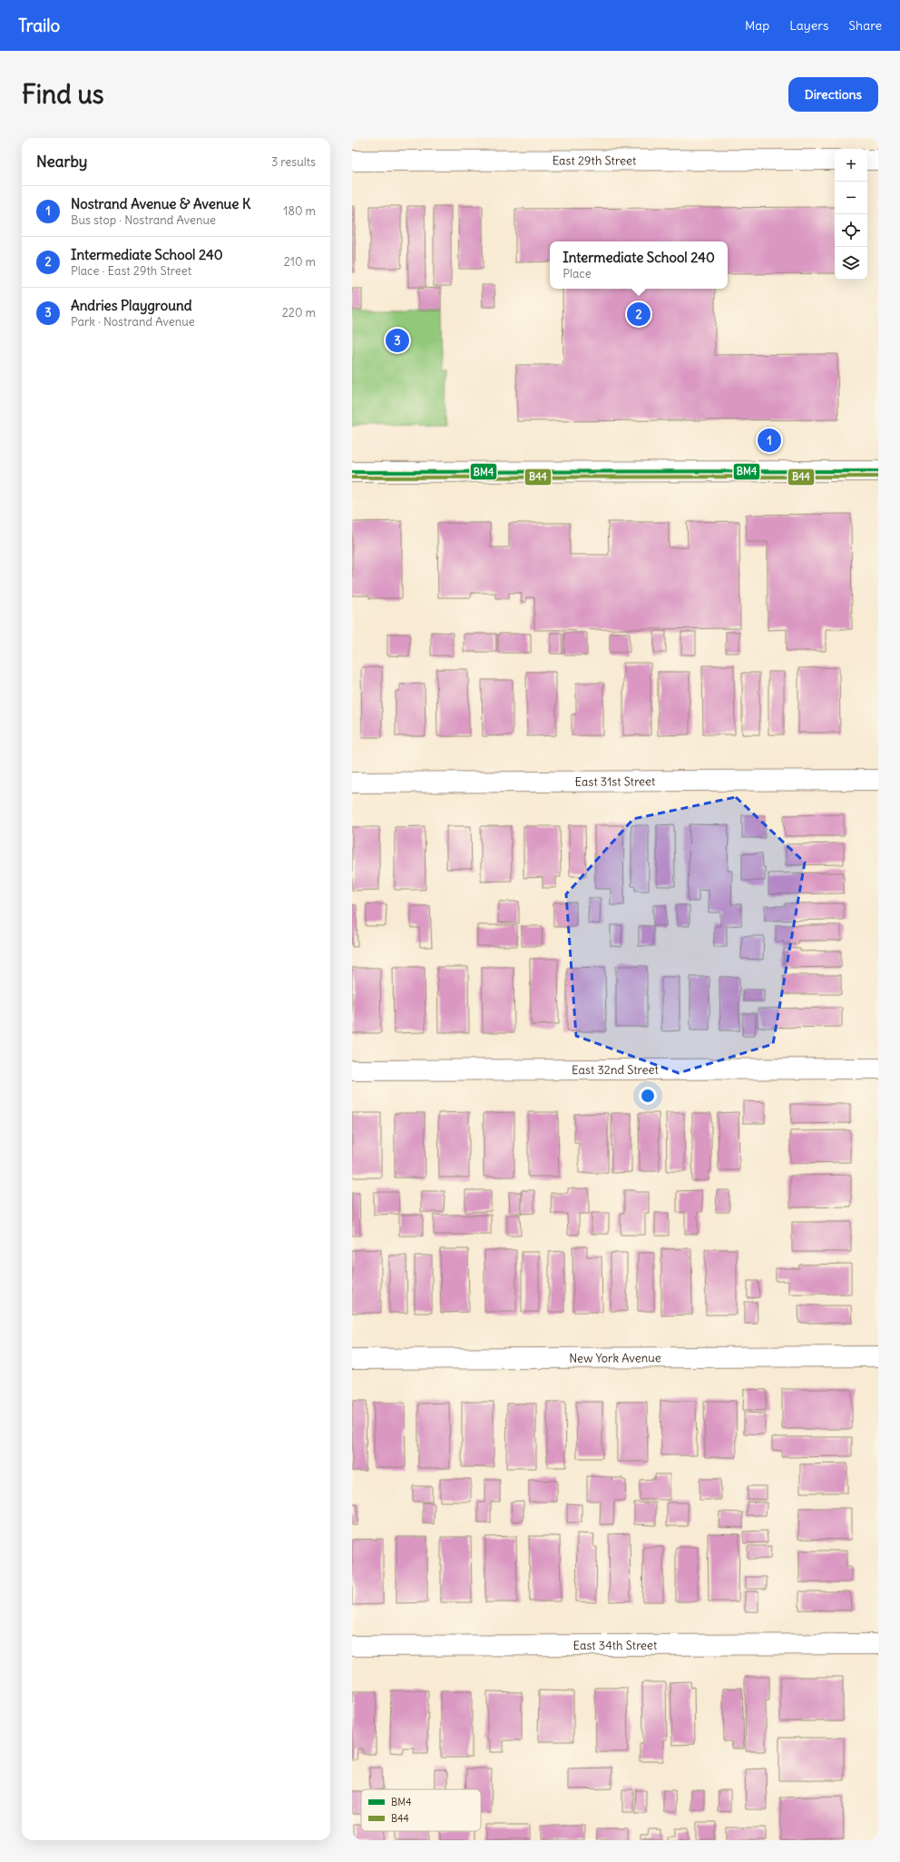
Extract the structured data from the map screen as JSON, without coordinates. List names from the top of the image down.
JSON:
{
  "streets": {
    "street": [
      "East 29th Street",
      "East 31st Street",
      "East 32nd Street",
      "New York Avenue",
      "East 34th Street"
    ]
  },
  "lines": ["transit line BM4", "transit line B44"],
  "legend": ["BM4", "B44"],
  "page": {
    "header": "Trailo",
    "nav": ["Map", "Layers", "Share"],
    "buttons": "Directions",
    "title": "Find us",
    "heading": ["Nearby", "3 results"],
    "map_buttons": ["+", "−"],
    "list": [
      {
        "mark": "1",
        "name": "Nostrand Avenue & Avenue K",
        "note": "Bus stop · Nostrand Avenue",
        "value": "180 m"
      },
      {
        "mark": "2",
        "name": "Intermediate School 240",
        "note": "Place · East 29th Street",
        "value": "210 m"
      },
      {
        "mark": "3",
        "name": "Andries Playground",
        "note": "Park · Nostrand Avenue",
        "value": "220 m"
      }
    ],
    "popup": ["Intermediate School 240", "Place"],
    "pins": ["2", "3", "1"]
  }
}
